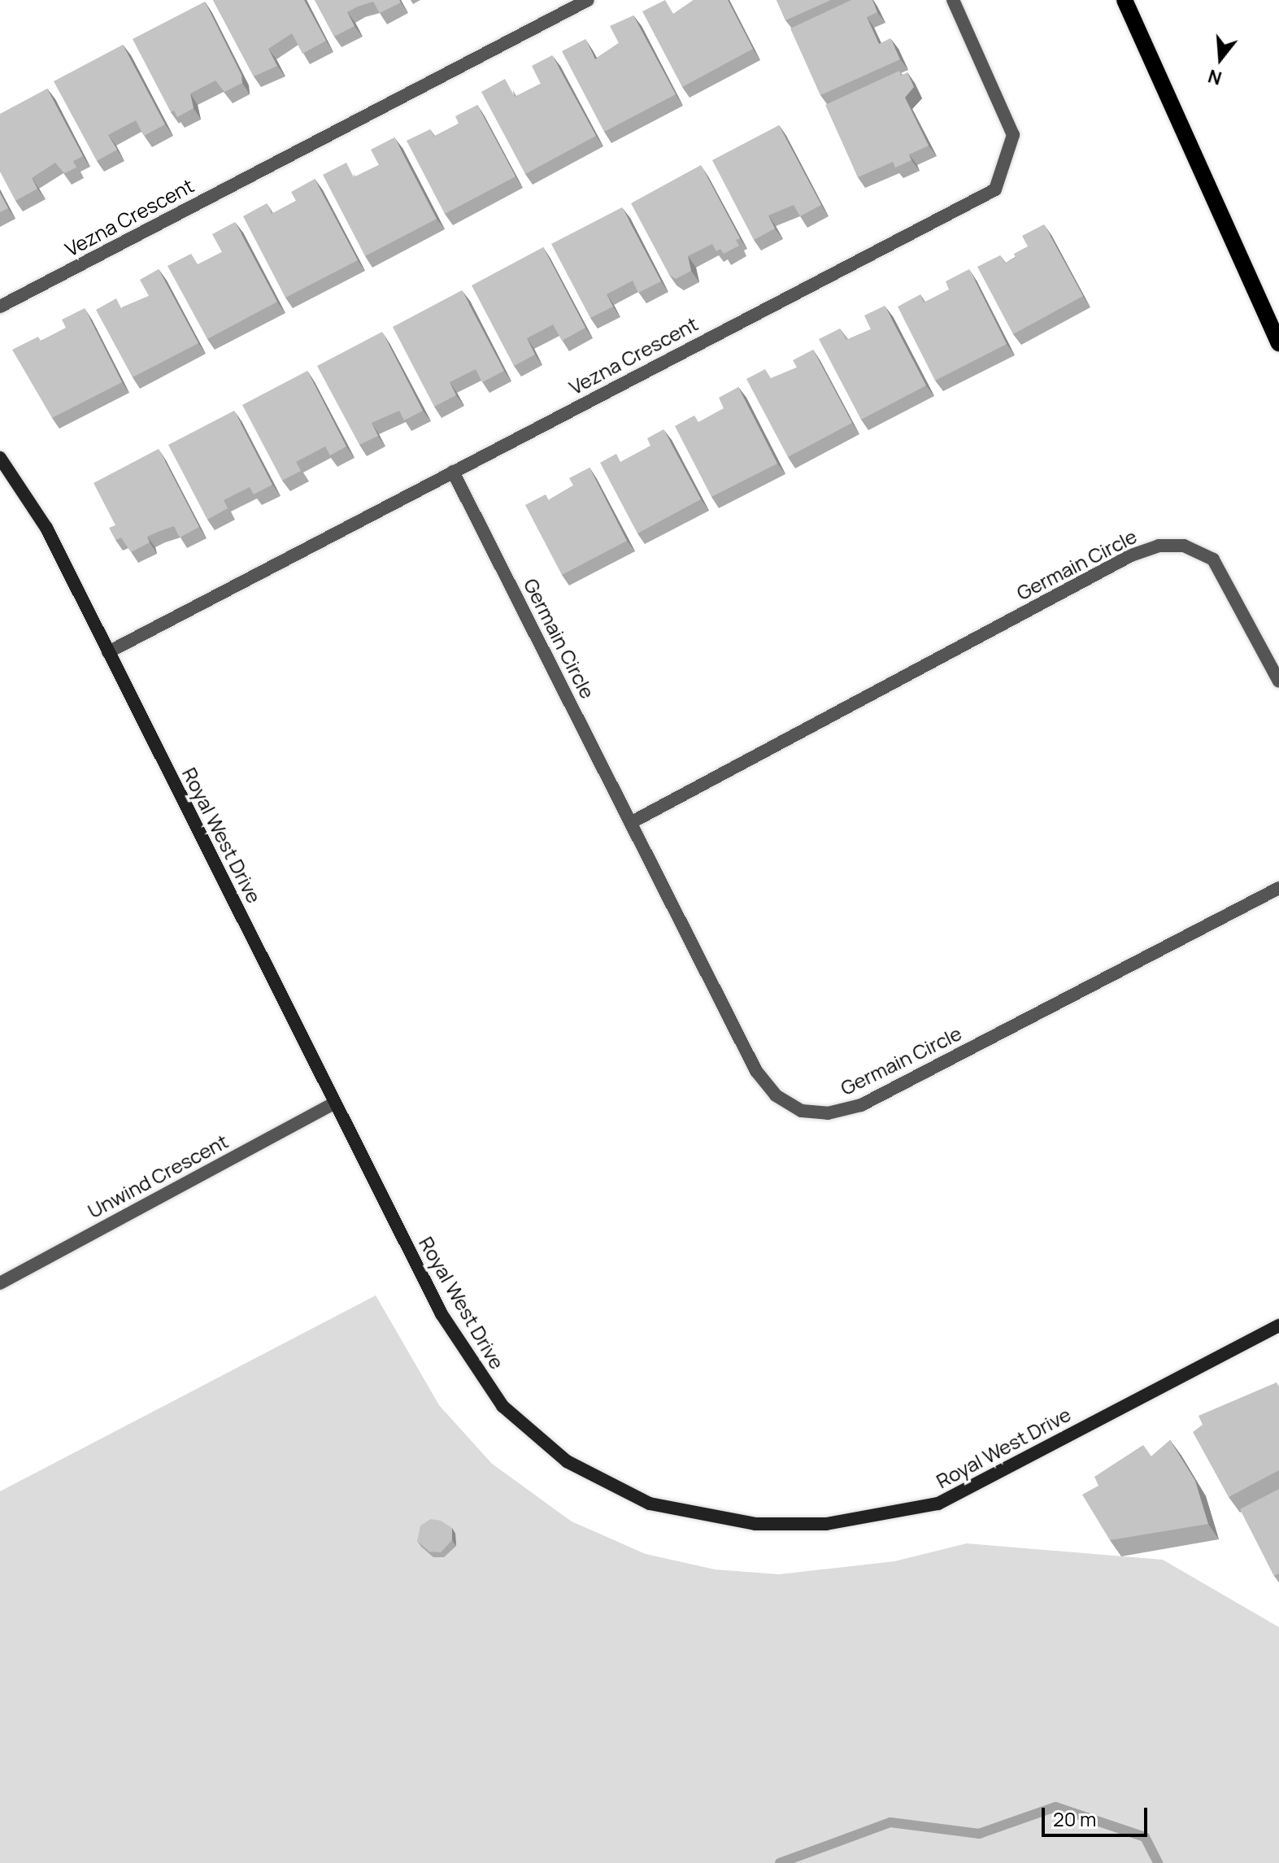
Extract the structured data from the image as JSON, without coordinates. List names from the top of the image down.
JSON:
{
  "streets": {
    "street": [
      "Vezna Crescent",
      "Germain Circle",
      "Royal West Drive",
      "Unwind Crescent"
    ]
  },
  "crossings": [
    ["Vezna Crescent", "Germain Circle"],
    ["Vezna Crescent", "Royal West Drive"],
    ["Royal West Drive", "Unwind Crescent"]
  ],
  "scale_bar": "20 m",
  "north": "bottom"
}
